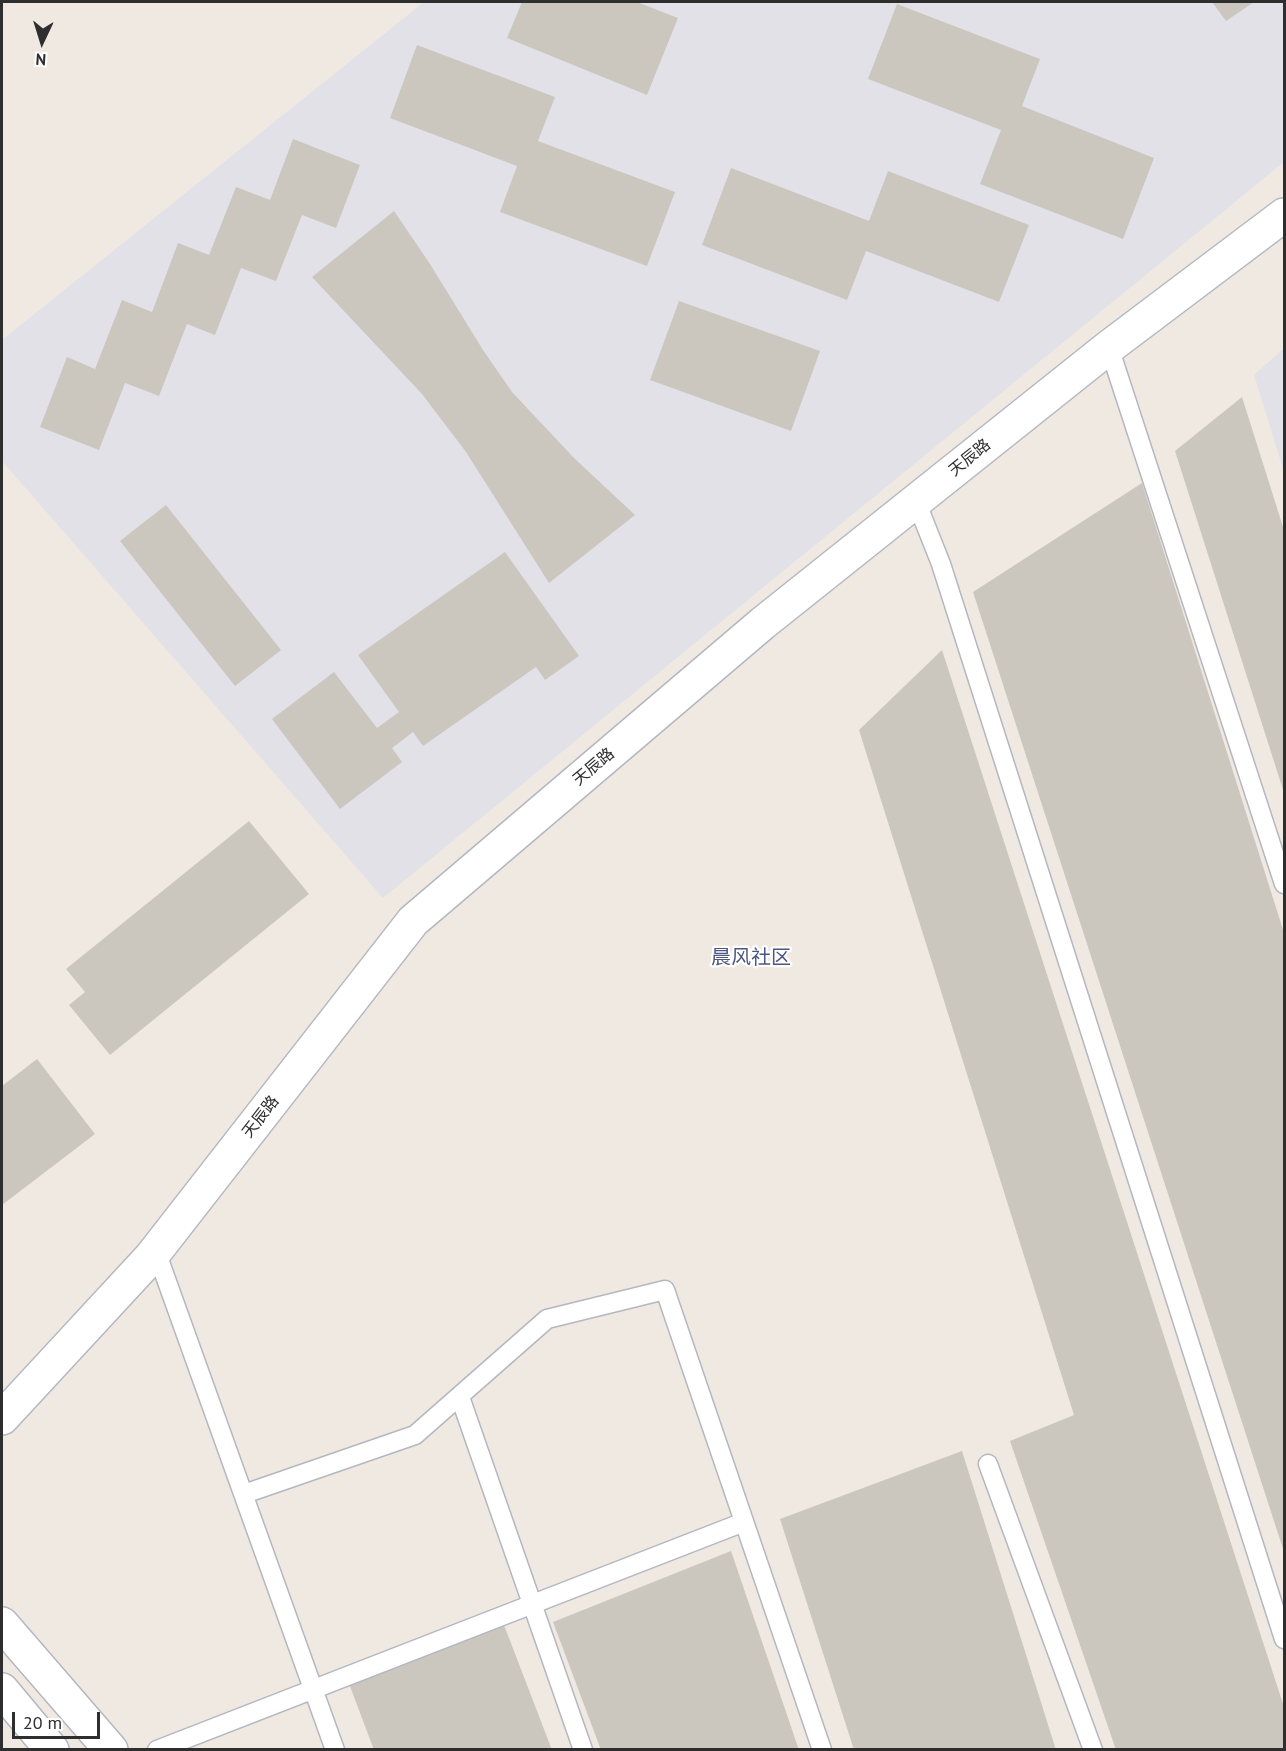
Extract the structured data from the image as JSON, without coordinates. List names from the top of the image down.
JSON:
{
  "streets": {
    "street": ["天辰路"]
  },
  "districts": ["晨风社区"],
  "scale_bar": "20 m",
  "north": "bottom"
}
